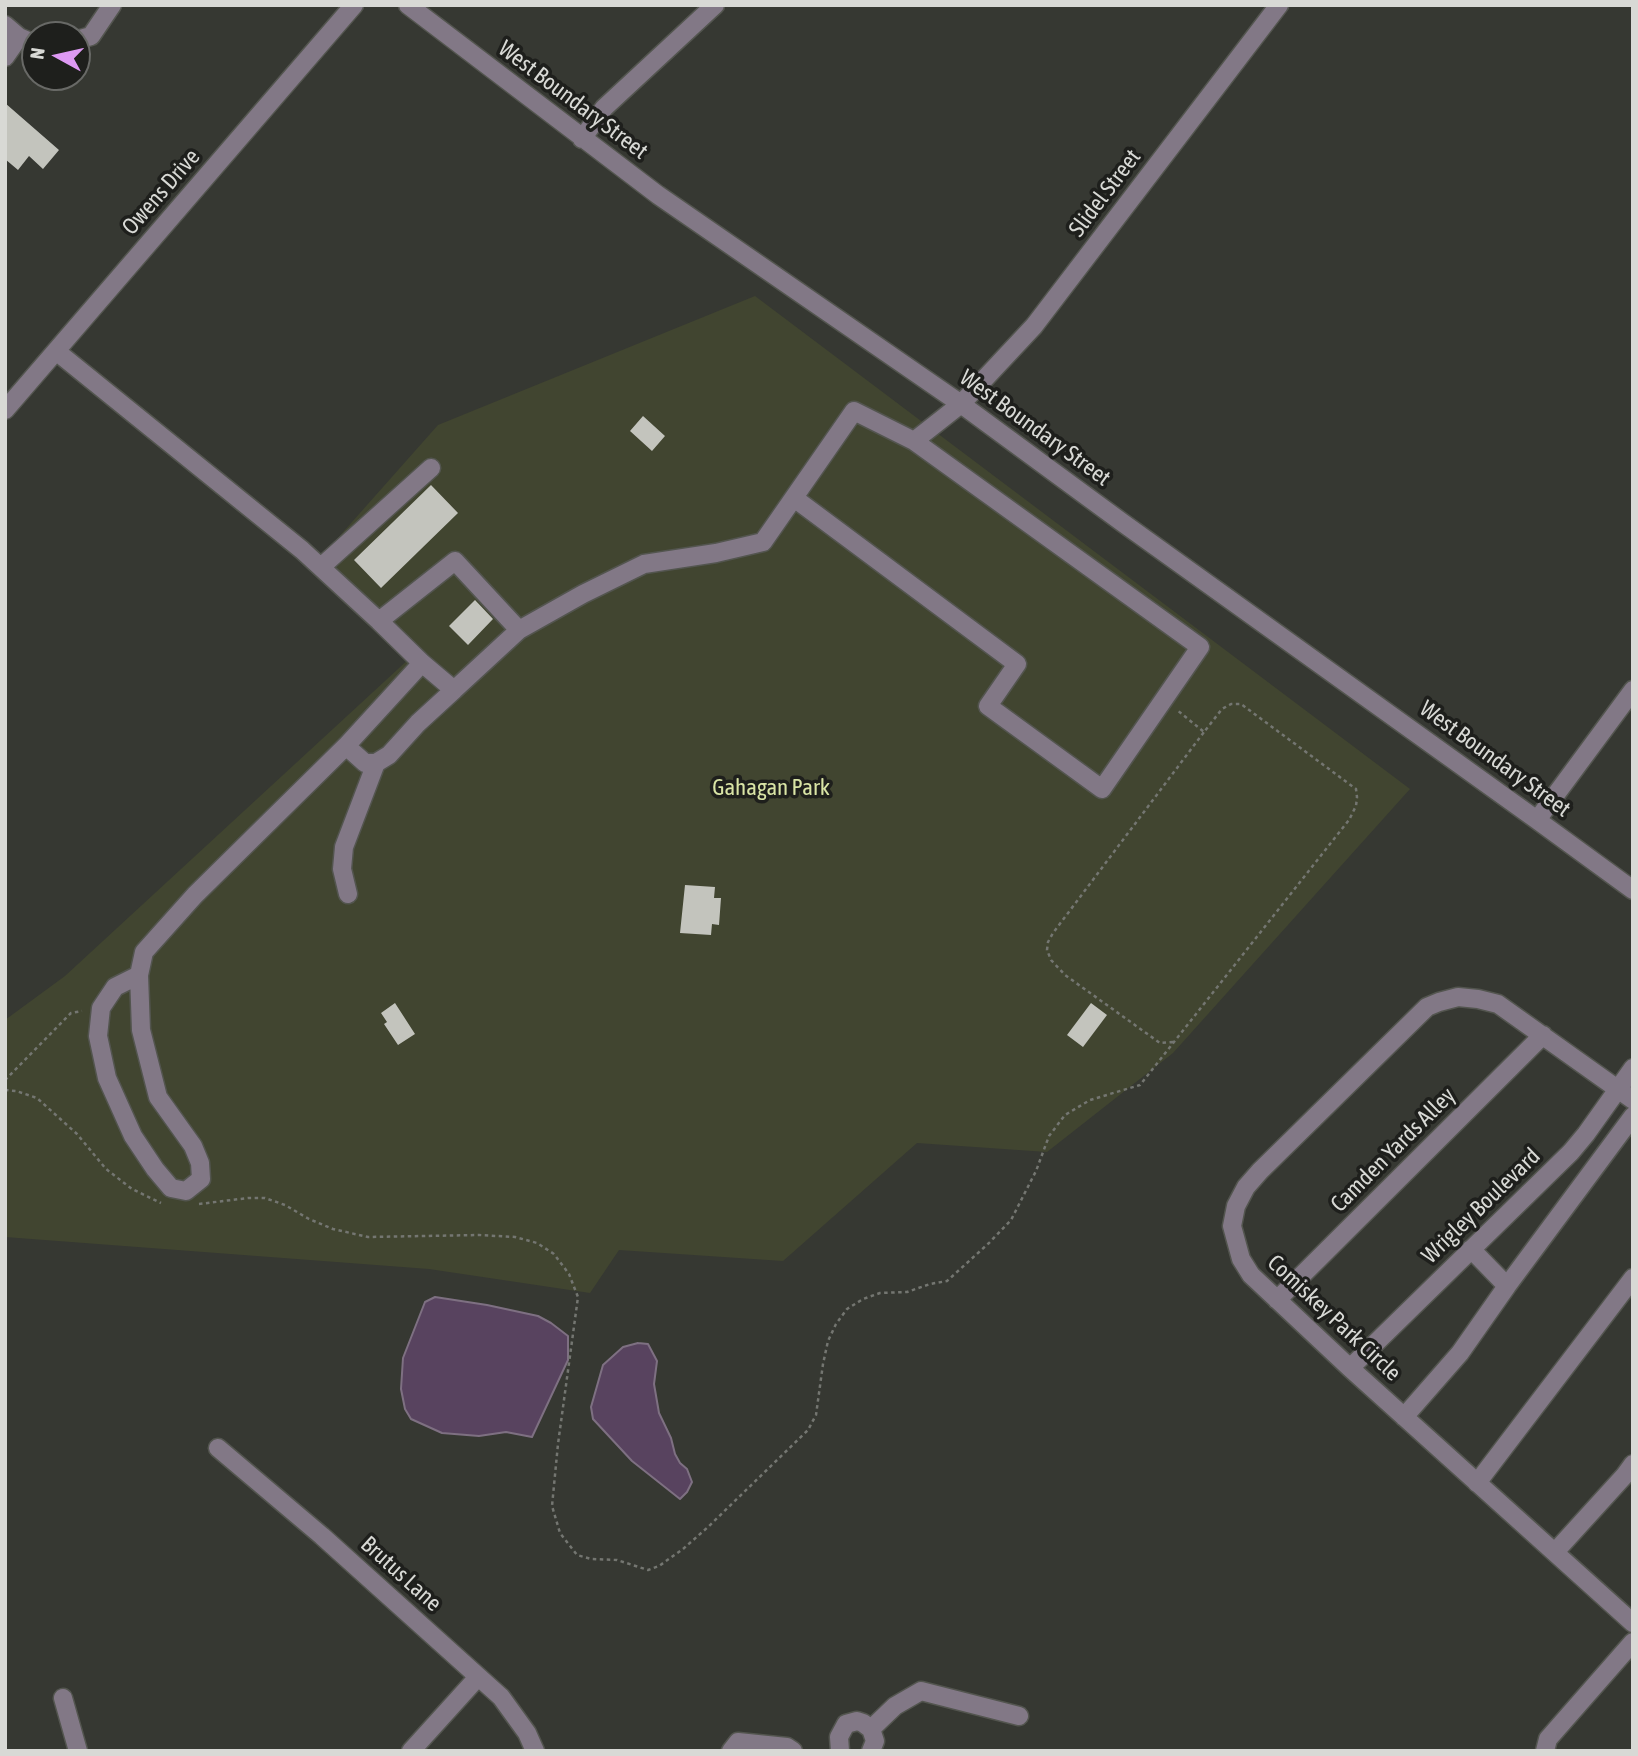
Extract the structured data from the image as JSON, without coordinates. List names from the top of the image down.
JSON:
{
  "streets": {
    "street": [
      "West Boundary Street",
      "Owens Drive",
      "Slidel Street",
      "Camden Yards Alley",
      "Wrigley Boulevard",
      "Comiskey Park Circle",
      "Brutus Lane"
    ]
  },
  "crossings": [
    ["West Boundary Street", "Slidel Street"],
    ["Camden Yards Alley", "Comiskey Park Circle"],
    ["Wrigley Boulevard", "Comiskey Park Circle"]
  ],
  "parks": ["Gahagan Park"],
  "north": "left"
}
